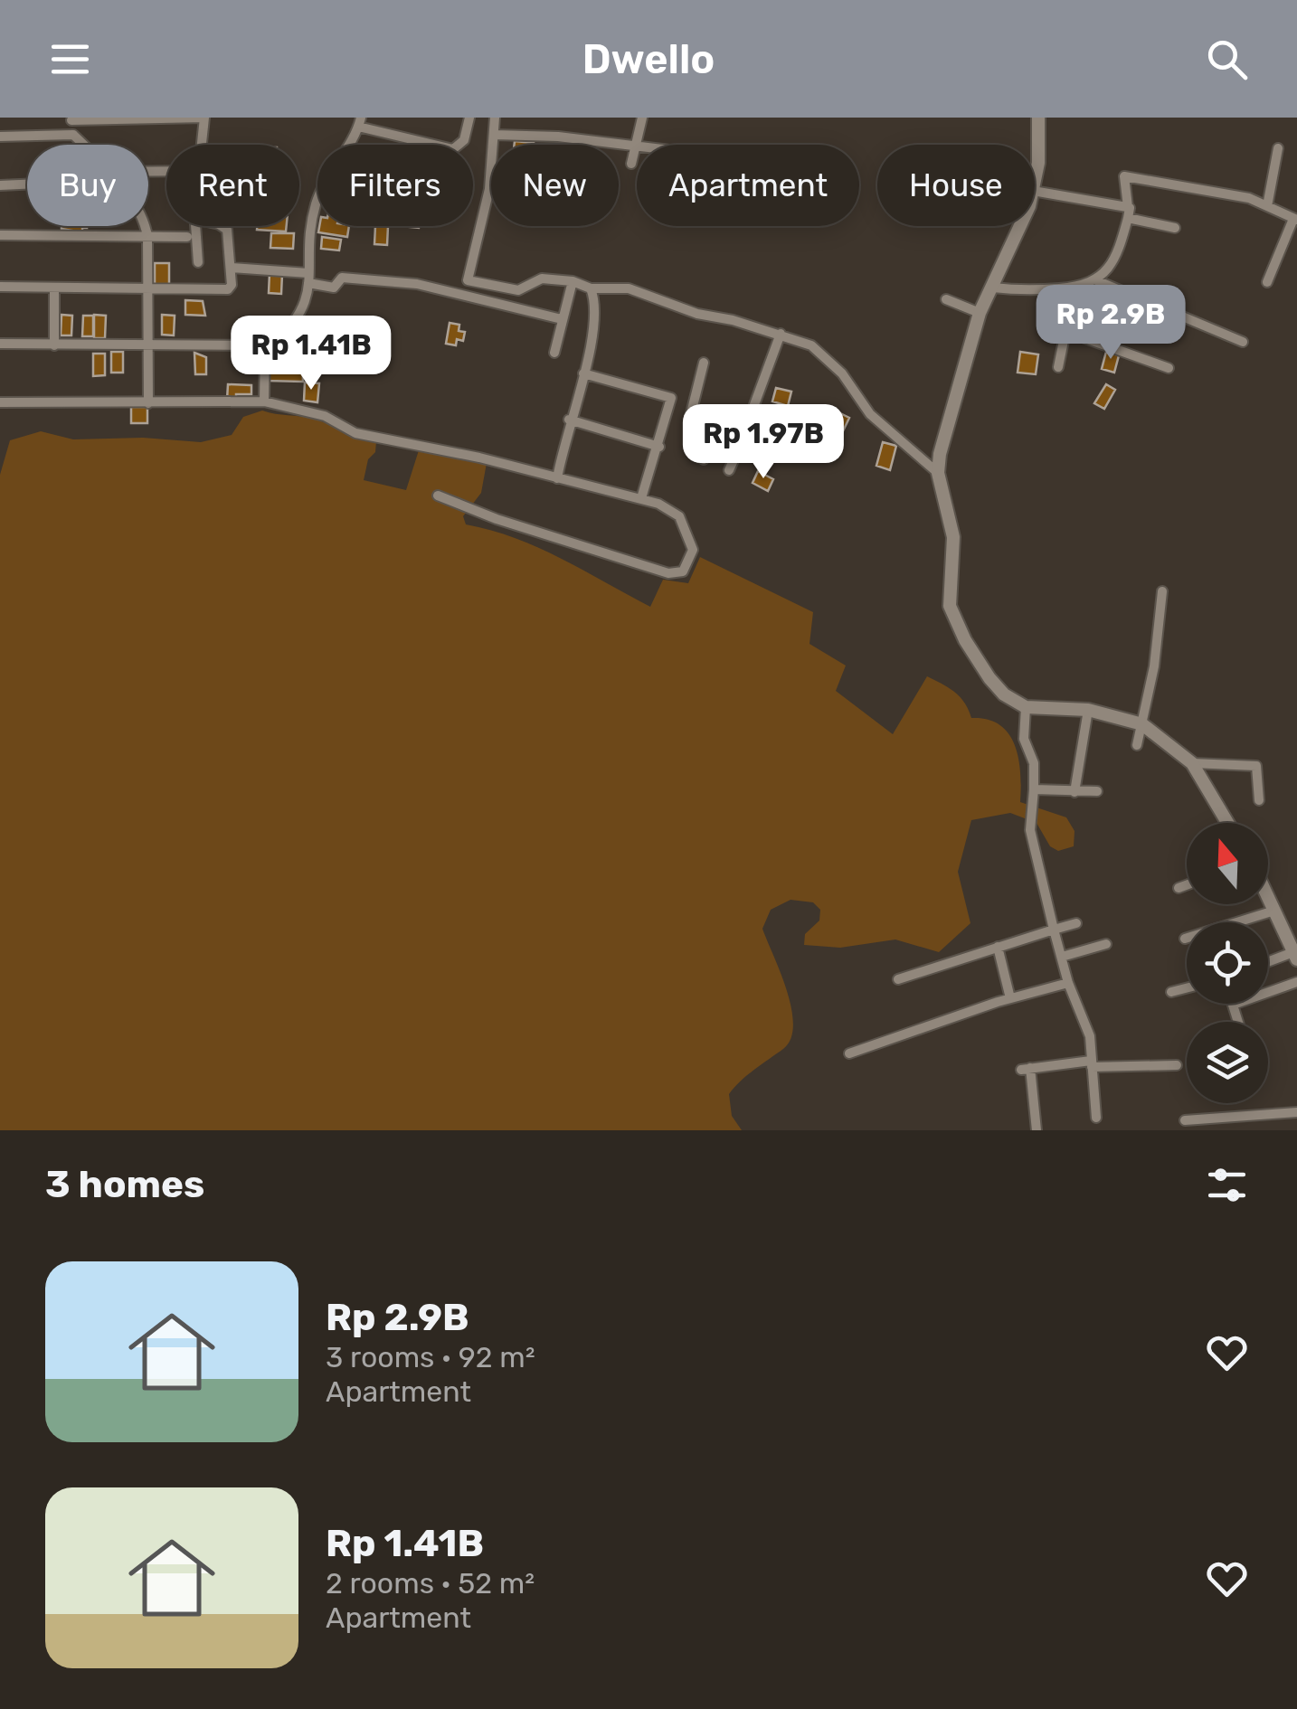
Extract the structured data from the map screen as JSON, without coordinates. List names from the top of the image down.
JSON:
{
  "north": "top",
  "page": {
    "header": "Dwello",
    "chip": [
      "Buy",
      "Rent",
      "Filters",
      "New",
      "Apartment",
      "House"
    ],
    "price": ["Rp 2.9B", "Rp 1.41B", "Rp 1.97B"],
    "heading": "3 homes",
    "list": [
      {
        "name": "Rp 2.9B",
        "note": "3 rooms · 92 m² · Apartment"
      },
      {
        "name": "Rp 1.41B",
        "note": "2 rooms · 52 m² · Apartment"
      }
    ]
  }
}
